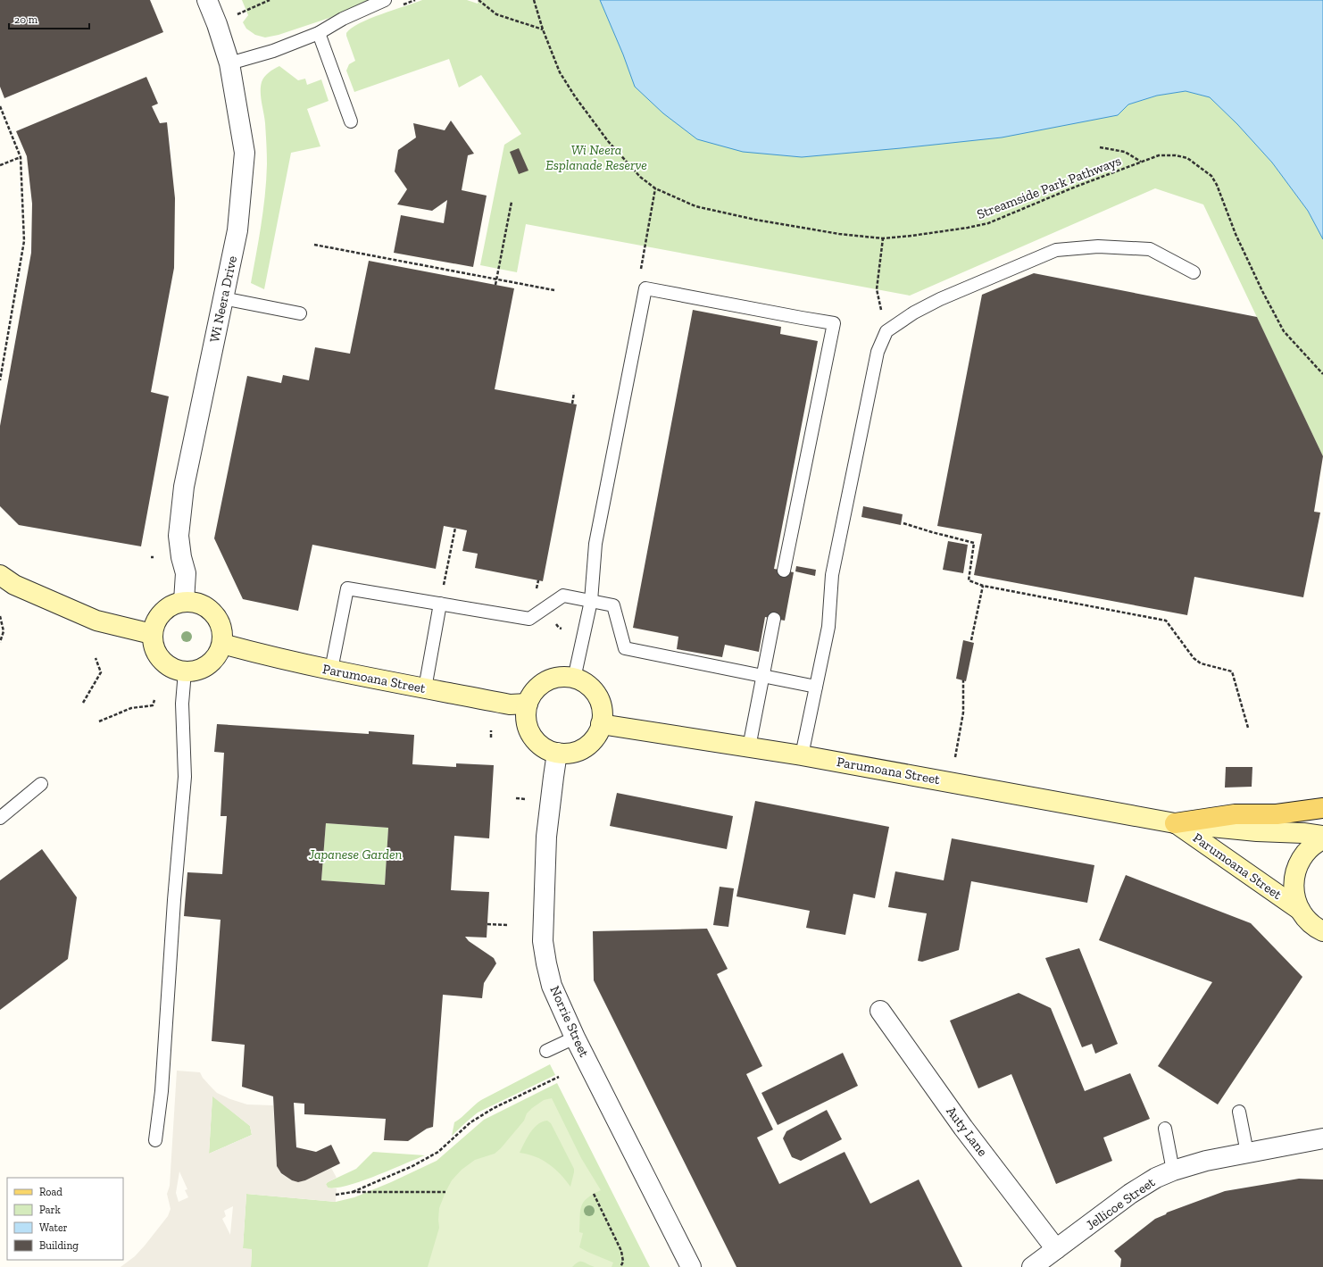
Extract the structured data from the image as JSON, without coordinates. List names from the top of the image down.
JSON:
{
  "streets": {
    "main road": ["Parumoana Street"],
    "street": [
      "Wi Neera Drive",
      "Norrie Street",
      "Auty Lane",
      "Jellicoe Street"
    ],
    "path": ["Streamside Park Pathways"]
  },
  "crossings": [
    ["Wi Neera Drive", "Parumoana Street"],
    ["Parumoana Street", "Norrie Street"],
    ["Auty Lane", "Jellicoe Street"]
  ],
  "parks": ["Wi Neera Esplanade Reserve", "Japanese Garden"],
  "legend": [
    "Road",
    "Park",
    "Water",
    "Building"
  ],
  "scale_bar": "20 m"
}
